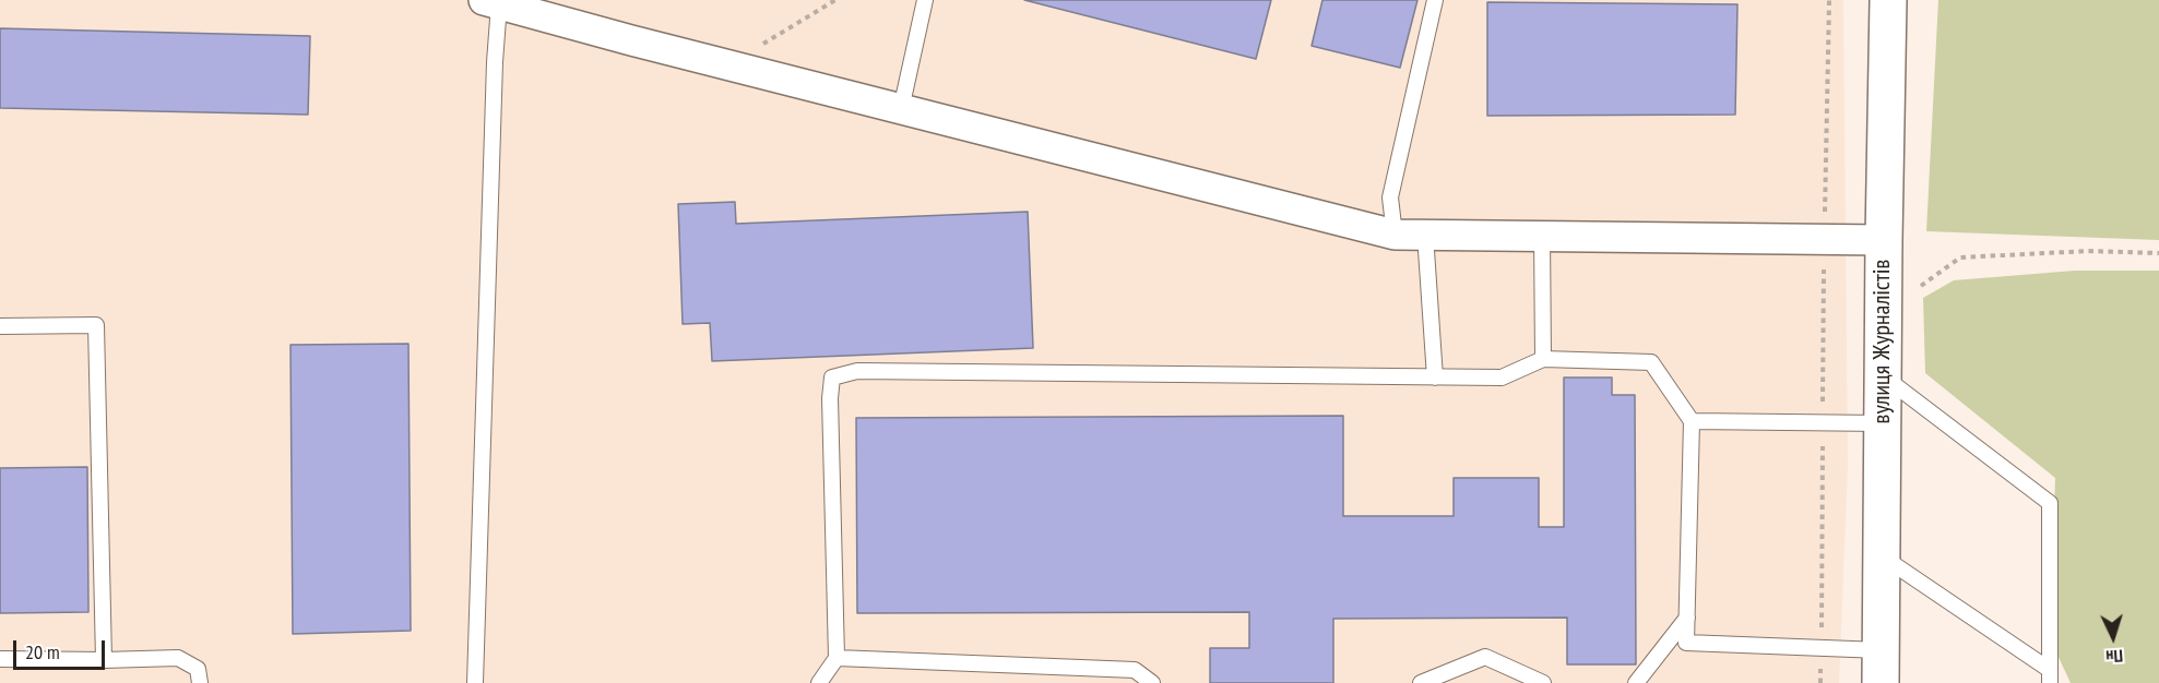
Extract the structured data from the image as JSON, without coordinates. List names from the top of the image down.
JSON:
{
  "streets": {
    "street": ["вулиця Журналістів"]
  },
  "scale_bar": "20 m",
  "north": "bottom"
}
